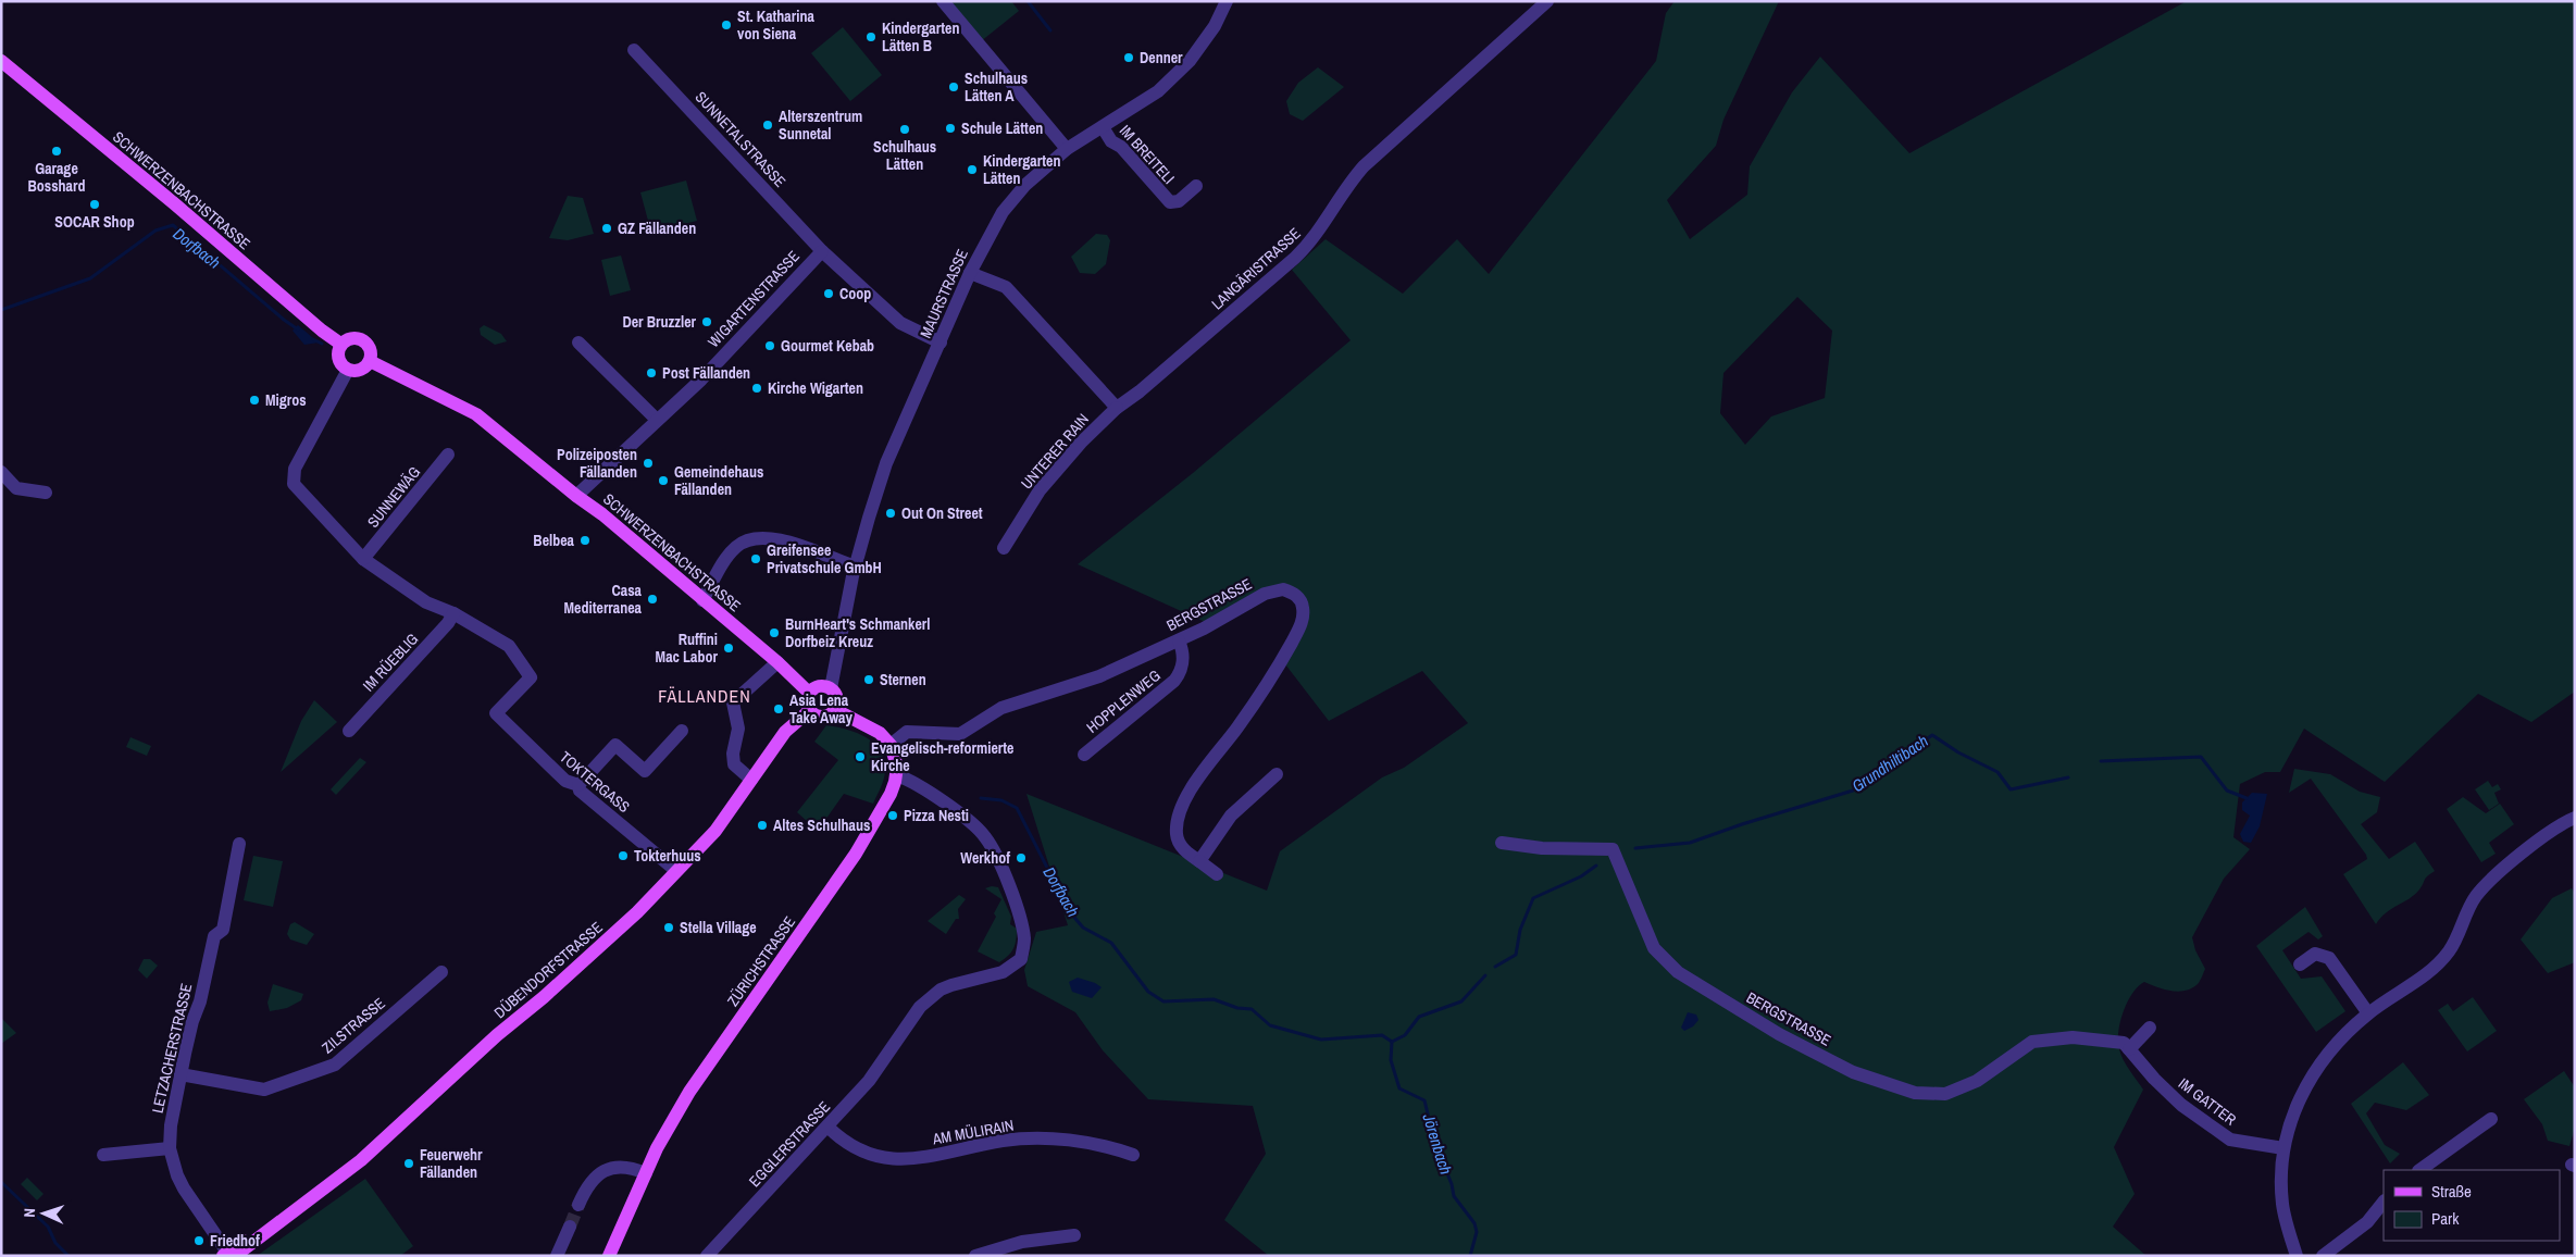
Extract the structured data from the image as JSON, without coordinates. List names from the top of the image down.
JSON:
{
  "streets": {
    "main road": ["SCHWERZENBACHSTRASSE", "ZÜRICHSTRASSE", "DÜBENDORFSTRASSE"],
    "street": [
      "SUNNETALSTRASSE",
      "IM BREITELI",
      "LANGÄRISTRASSE",
      "MAURSTRASSE",
      "WIGARTENSTRASSE",
      "UNTERER RAIN",
      "SUNNEWÄG",
      "BERGSTRASSE",
      "IM RÜEBLIG",
      "HOPPLENWEG",
      "TOKTERGASS",
      "ZILSTRASSE",
      "LETZACHERSTRASSE",
      "IM GATTER",
      "AM MÜLIRAIN",
      "EGGLERSTRASSE"
    ]
  },
  "crossings": [
    ["SUNNETALSTRASSE", "WIGARTENSTRASSE"],
    ["IM BREITELI", "MAURSTRASSE"],
    ["SCHWERZENBACHSTRASSE", "MAURSTRASSE"],
    ["SCHWERZENBACHSTRASSE", "WIGARTENSTRASSE"],
    ["SCHWERZENBACHSTRASSE", "DÜBENDORFSTRASSE"],
    ["LANGÄRISTRASSE", "UNTERER RAIN"],
    ["MAURSTRASSE", "WIGARTENSTRASSE"],
    ["MAURSTRASSE", "DÜBENDORFSTRASSE"],
    ["BERGSTRASSE", "HOPPLENWEG"],
    ["BERGSTRASSE", "IM GATTER"],
    ["IM RÜEBLIG", "TOKTERGASS"],
    ["TOKTERGASS", "DÜBENDORFSTRASSE"],
    ["ZÜRICHSTRASSE", "EGGLERSTRASSE"],
    ["DÜBENDORFSTRASSE", "LETZACHERSTRASSE"],
    ["ZILSTRASSE", "LETZACHERSTRASSE"],
    ["AM MÜLIRAIN", "EGGLERSTRASSE"]
  ],
  "districts": ["FÄLLANDEN"],
  "water": ["Dorfbach", "Grundhiltibach", "Jörenbach"],
  "places": [
    "St. Katharina von Siena",
    "Kindergarten Lätten B",
    "Denner",
    "Schulhaus Lätten A",
    "Alterszentrum Sunnetal",
    "Schule Lätten",
    "Schulhaus Lätten",
    "Garage Bosshard",
    "Kindergarten Lätten",
    "SOCAR Shop",
    "GZ Fällanden",
    "Coop",
    "Der Bruzzler",
    "Gourmet Kebab",
    "Post Fällanden",
    "Kirche Wigarten",
    "Migros",
    "Polizeiposten Fällanden",
    "Gemeindehaus Fällanden",
    "Out On Street",
    "Belbea",
    "Greifensee Privatschule GmbH",
    "Casa Mediterranea",
    "BurnHeart's Schmankerl Dorfbeiz Kreuz",
    "Ruffini Mac Labor",
    "Sternen",
    "Asia Lena Take Away",
    "Evangelisch-reformierte Kirche",
    "Pizza Nesti",
    "Altes Schulhaus",
    "Tokterhuus",
    "Werkhof",
    "Stella Village",
    "Feuerwehr Fällanden",
    "Friedhof"
  ],
  "legend": ["Straße", "Park"],
  "north": "left"
}
